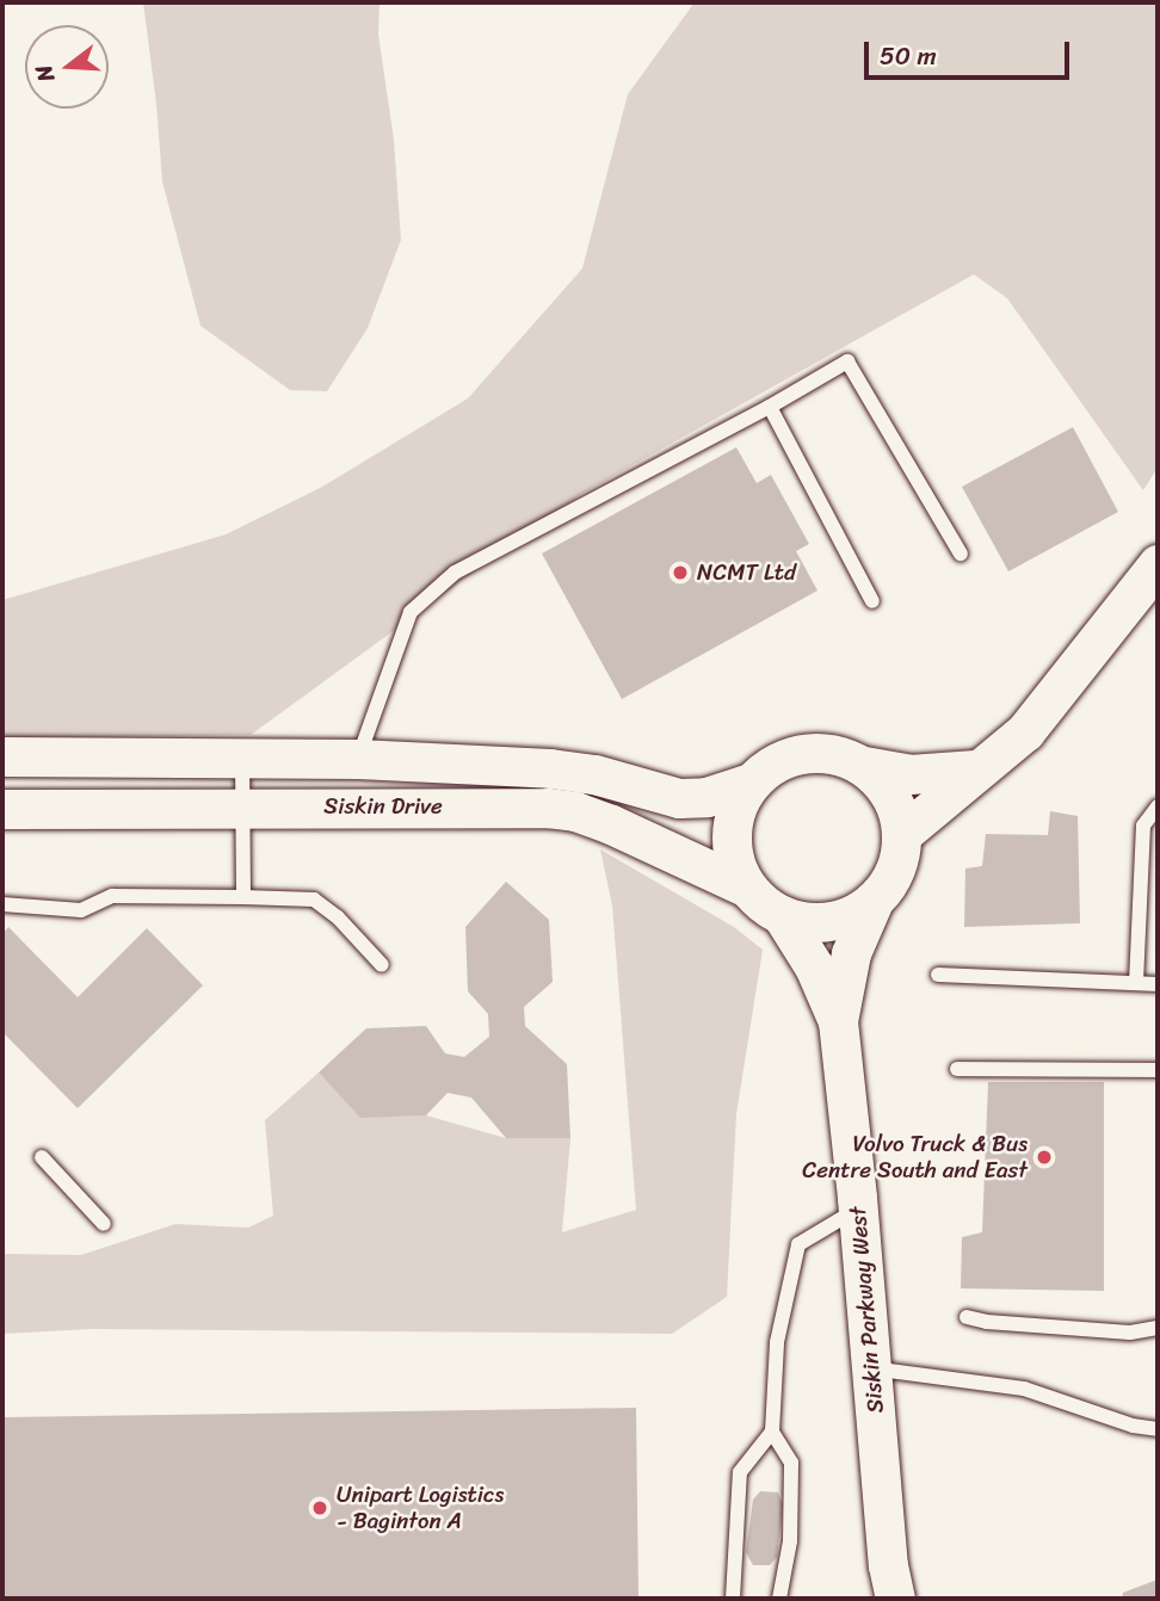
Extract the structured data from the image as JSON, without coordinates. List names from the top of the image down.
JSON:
{
  "streets": {
    "street": ["Siskin Drive", "Siskin Parkway West"]
  },
  "crossings": [
    ["Siskin Drive", "Siskin Parkway West"]
  ],
  "places": ["NCMT Ltd", "Volvo Truck & Bus Centre South and East", "Unipart Logistics - Baginton A"],
  "scale_bar": "50 m",
  "north": "left"
}
